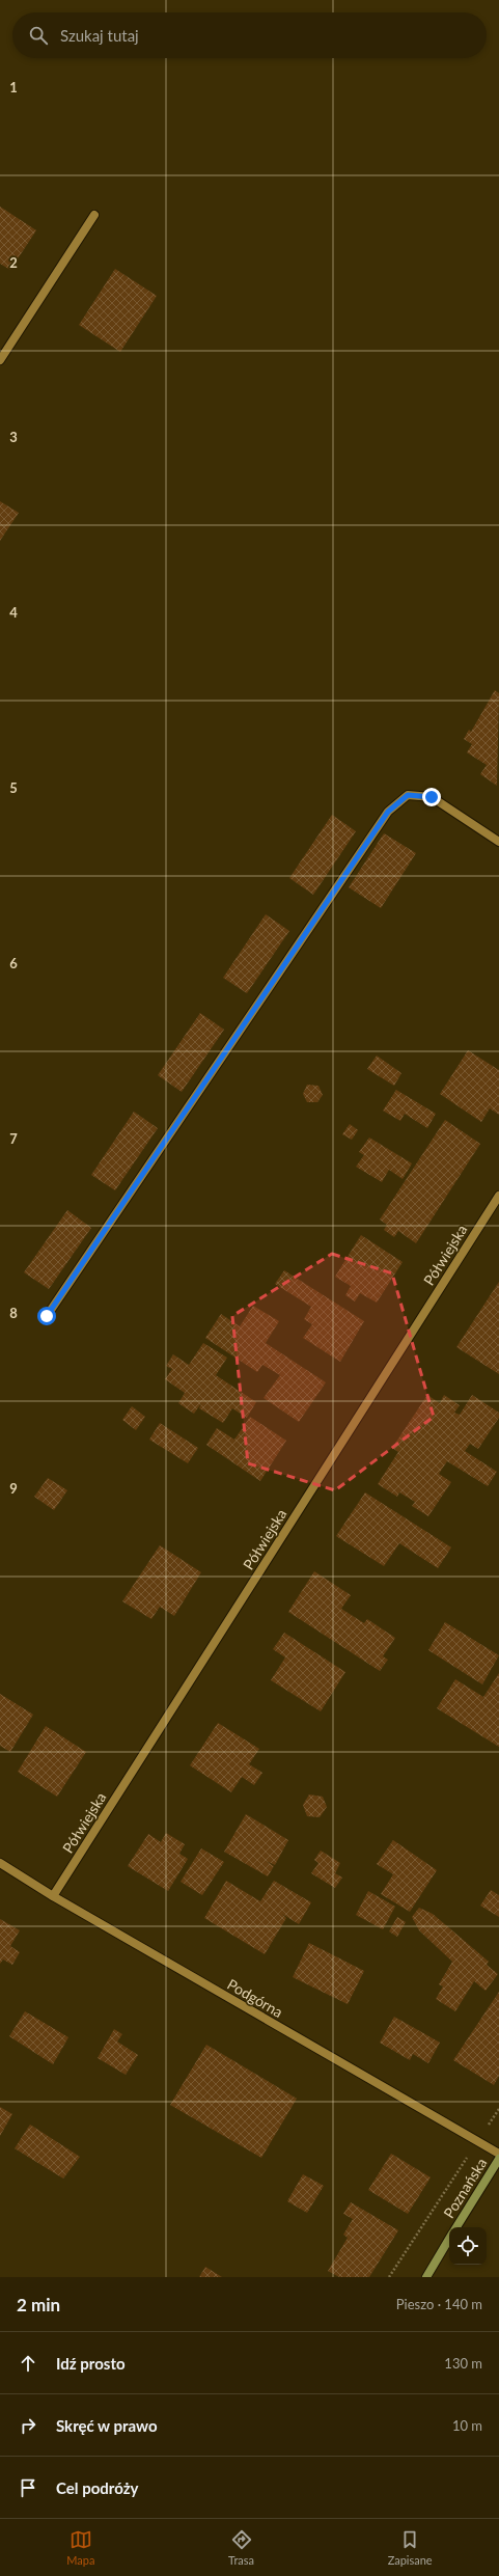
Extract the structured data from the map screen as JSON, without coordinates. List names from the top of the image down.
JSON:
{
  "streets": {
    "street": ["Półwiejska", "Podgórna", "Poznańska"]
  },
  "crossings": [
    ["Półwiejska", "Podgórna"]
  ],
  "page": {
    "search": "Szukaj tutaj",
    "heading": ["2 min", "Pieszo · 140 m"],
    "list": [
      ["Idź prosto", "130 m"],
      ["Skręć w prawo", "10 m"],
      "Cel podróży"
    ],
    "nav": ["Mapa", "Trasa", "Zapisane"]
  },
  "grid": {
    "rows": [
      "1",
      "2",
      "3",
      "4",
      "5",
      "6",
      "7",
      "8",
      "9"
    ]
  }
}
